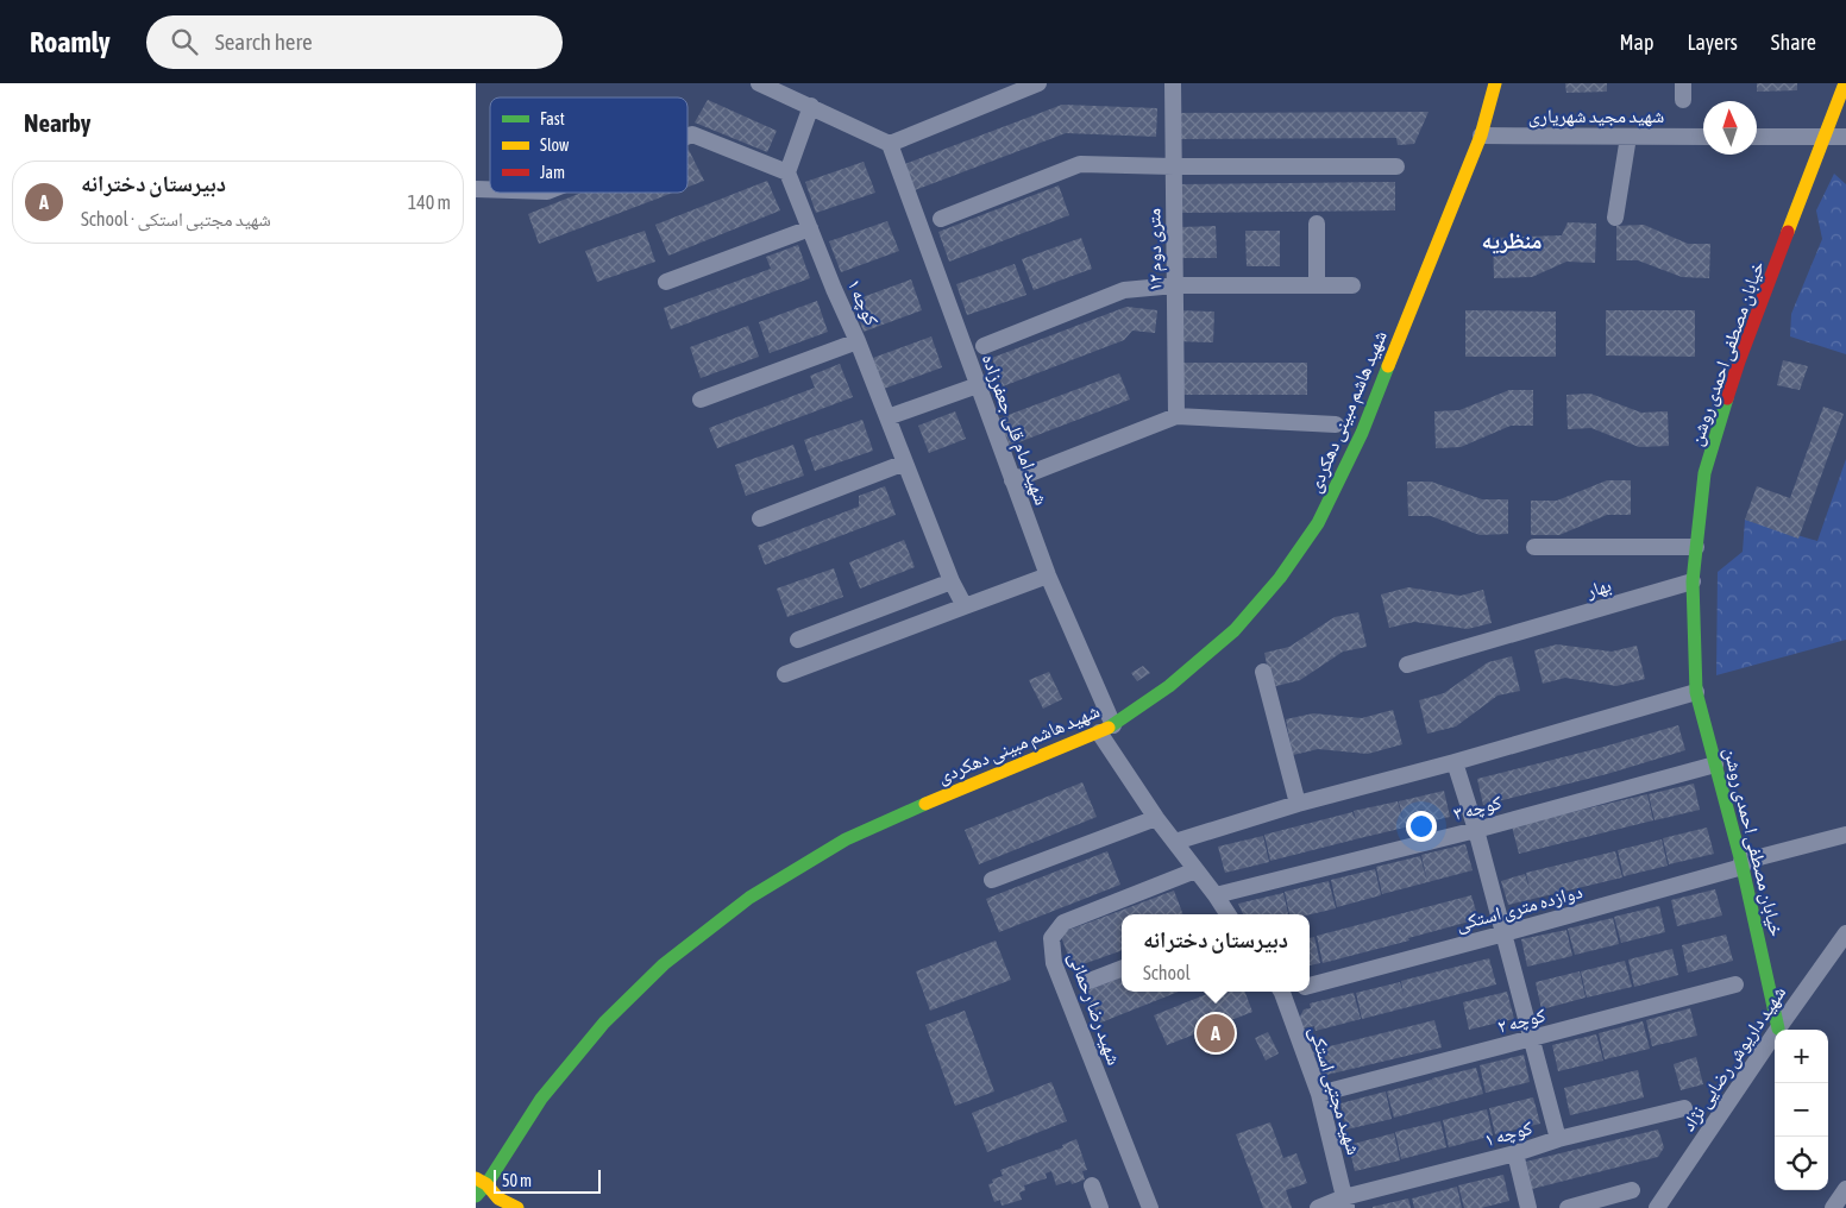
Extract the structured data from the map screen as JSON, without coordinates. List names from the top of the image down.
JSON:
{
  "streets": {
    "main road": ["خیابان مصطفی احمدی روشن", "شهید هاشم مبینی دهکردی"],
    "street": [
      "شهید مجید شهریاری",
      "۱۲ متری دوم",
      "کوچه ۱",
      "شهید امام قلی جعفرزاده",
      "بهار",
      "کوچه ۳",
      "دوازده متری استکی",
      "شهید رضا رحمانی",
      "کوچه ۲",
      "شهید داریوش رضایی نژاد",
      "شهید مجتبی استکی"
    ]
  },
  "crossings": [
    ["شهید مجید شهریاری", "شهید هاشم مبینی دهکردی"],
    ["کوچه ۱", "شهید مجتبی استکی"],
    ["خیابان مصطفی احمدی روشن", "بهار"],
    ["خیابان مصطفی احمدی روشن", "کوچه ۳"],
    ["خیابان مصطفی احمدی روشن", "دوازده متری استکی"],
    ["خیابان مصطفی احمدی روشن", "شهید داریوش رضایی نژاد"],
    ["شهید هاشم مبینی دهکردی", "شهید امام قلی جعفرزاده"],
    ["کوچه ۲", "شهید مجتبی استکی"]
  ],
  "districts": ["منظریه"],
  "legend": ["Fast", "Slow", "Jam"],
  "scale_bar": "50 m",
  "north": "top",
  "page": {
    "header": "Roamly",
    "search": "Search here",
    "nav": ["Map", "Layers", "Share"],
    "heading": "Nearby",
    "list": [
      {
        "mark": "A",
        "name": "دبیرستان دخترانه",
        "note": "School · شهید مجتبی استکی",
        "value": "140 m"
      }
    ],
    "popup": ["دبیرستان دخترانه", "School"],
    "pins": "A",
    "map_buttons": ["+", "−"],
    "scale": "50 m"
  }
}
